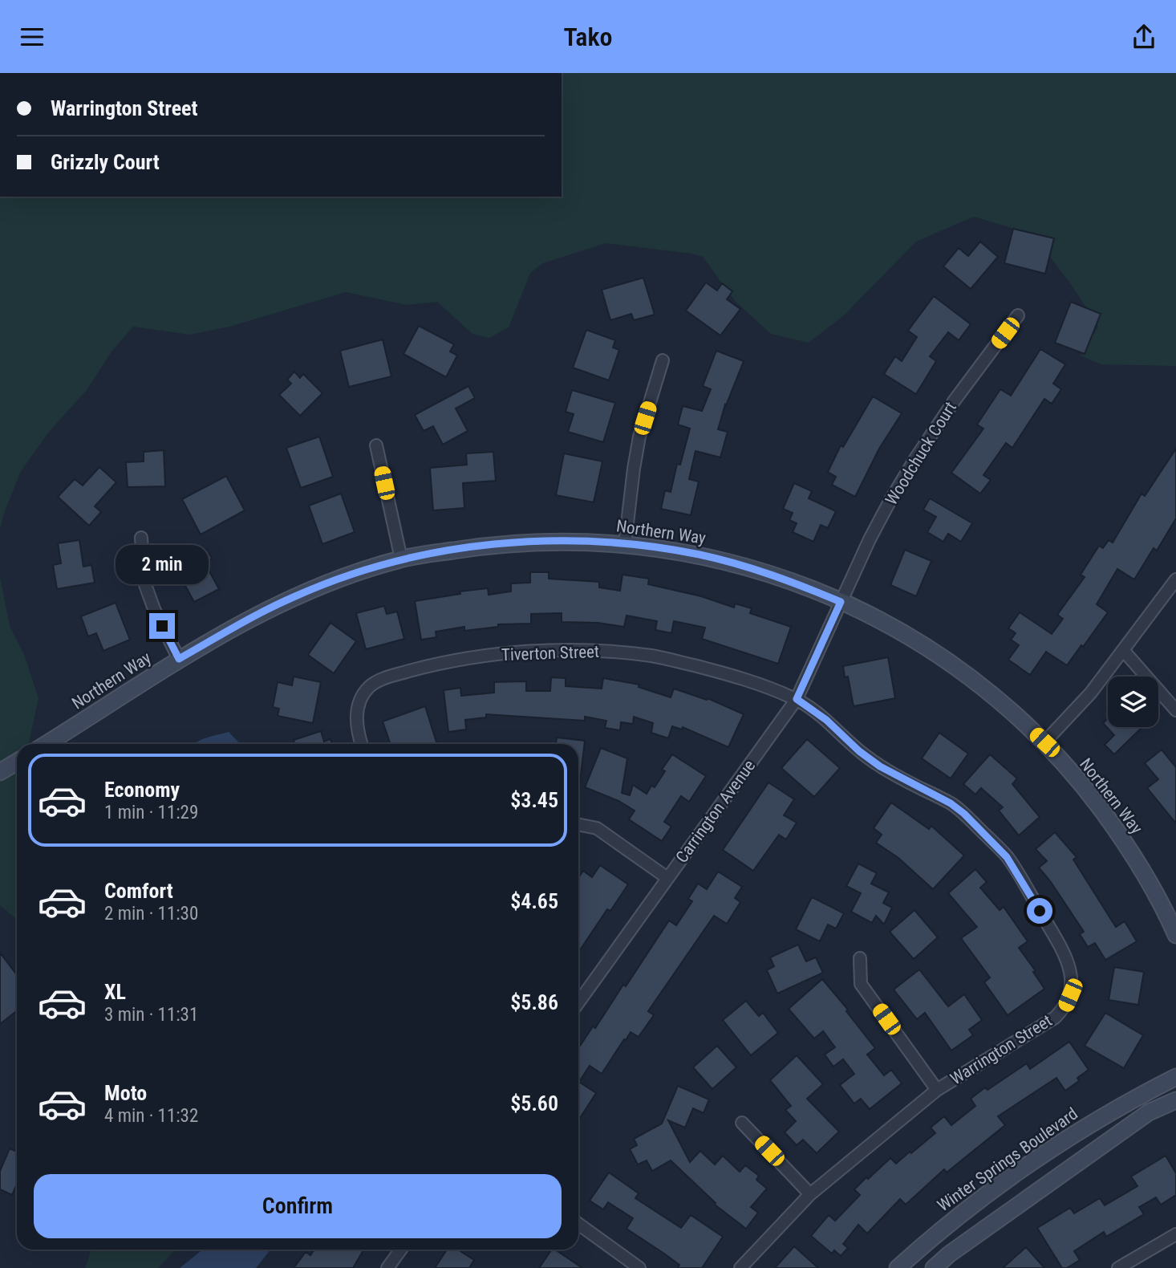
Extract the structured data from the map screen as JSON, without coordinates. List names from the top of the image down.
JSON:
{
  "streets": {
    "street": [
      "Woodchuck Court",
      "Northern Way",
      "Tiverton Street",
      "Carrington Avenue",
      "Warrington Street",
      "Winter Springs Boulevard"
    ]
  },
  "crossings": [
    ["Woodchuck Court", "Northern Way"],
    ["Woodchuck Court", "Carrington Avenue"],
    ["Northern Way", "Carrington Avenue"],
    ["Tiverton Street", "Carrington Avenue"],
    ["Tiverton Street", "Warrington Street"],
    ["Carrington Avenue", "Warrington Street"]
  ],
  "page": {
    "header": "Tako",
    "banner": ["Warrington Street", "Grizzly Court"],
    "bubble": "2 min",
    "list": [
      {
        "name": "Economy",
        "note": "1 min · 11:29",
        "value": "$3.45"
      },
      {
        "name": "Comfort",
        "note": "2 min · 11:30",
        "value": "$4.65"
      },
      {
        "name": "XL",
        "note": "3 min · 11:31",
        "value": "$5.86"
      },
      {
        "name": "Moto",
        "note": "4 min · 11:32",
        "value": "$5.60"
      }
    ],
    "buttons": "Confirm"
  }
}
